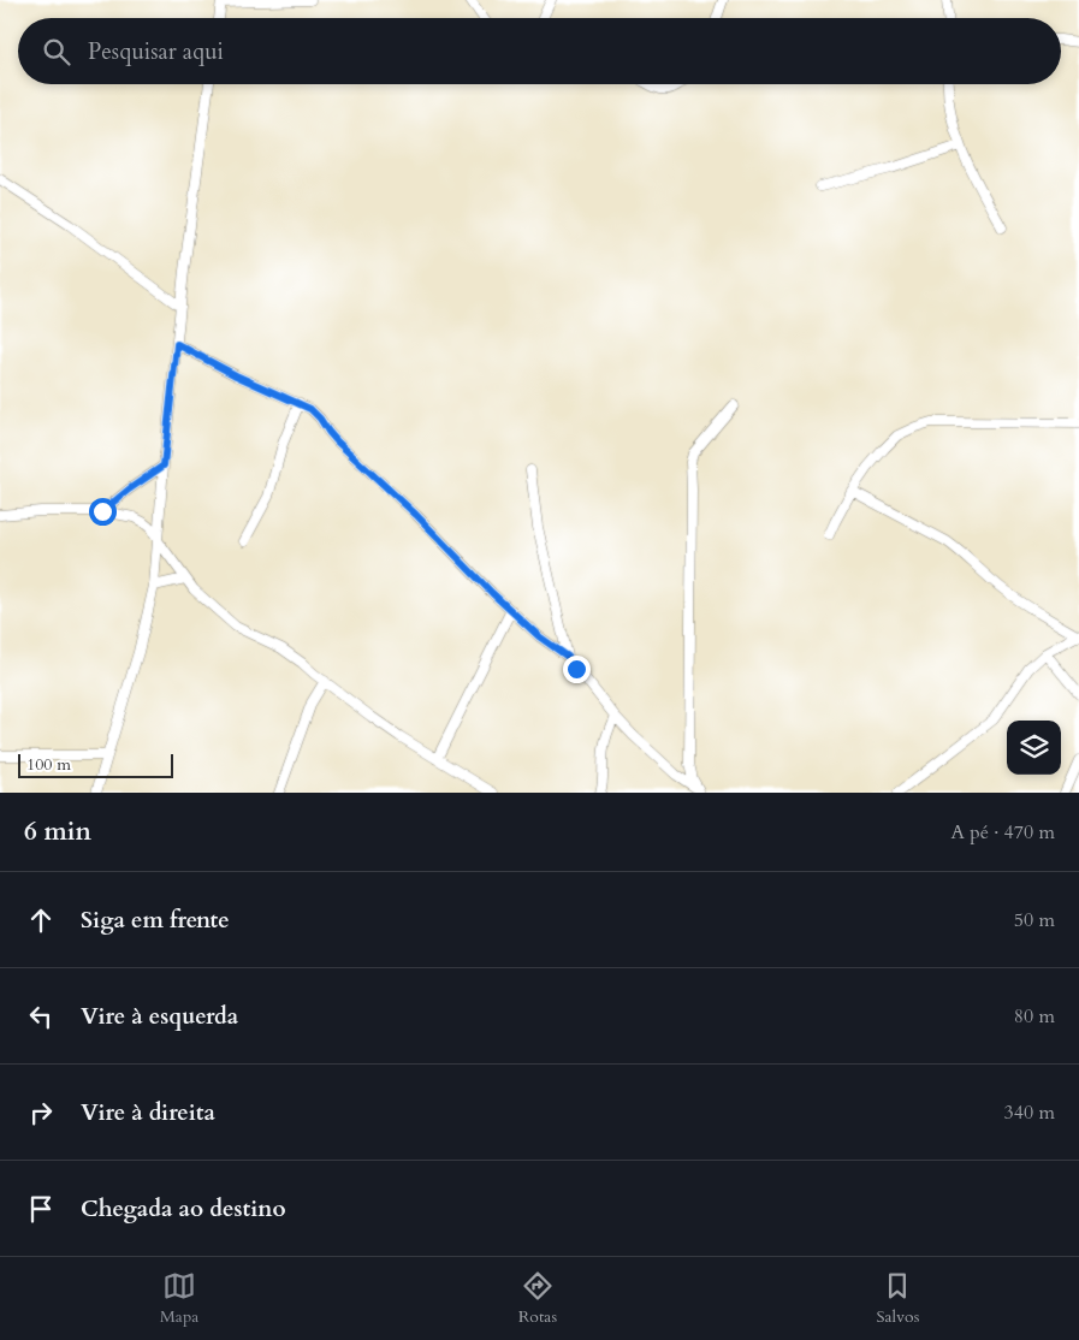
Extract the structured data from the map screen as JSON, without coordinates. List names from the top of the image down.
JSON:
{
  "scale_bar": "100 m",
  "page": {
    "search": "Pesquisar aqui",
    "scale": "100 m",
    "heading": ["6 min", "A pé · 470 m"],
    "list": [
      ["Siga em frente", "50 m"],
      ["Vire à esquerda", "80 m"],
      ["Vire à direita", "340 m"],
      "Chegada ao destino"
    ],
    "nav": ["Mapa", "Rotas", "Salvos"]
  }
}
